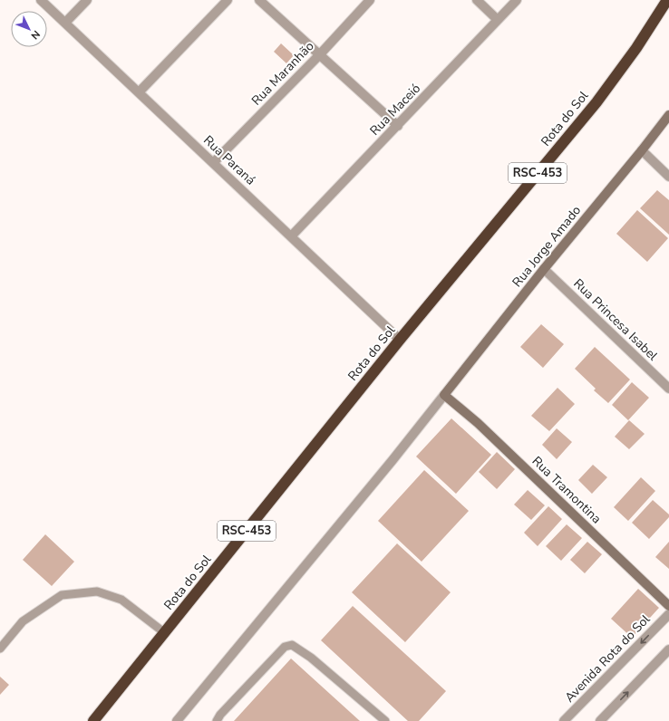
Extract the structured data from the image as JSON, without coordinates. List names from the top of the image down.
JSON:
{
  "streets": {
    "highway": ["Rota do Sol", "RSC-453"],
    "street": [
      "Rua Maranhão",
      "Rua Maceió",
      "Rua Paraná",
      "Rua Jorge Amado",
      "Rua Princesa Isabel",
      "Rua Tramontina",
      "Avenida Rota do Sol"
    ]
  },
  "crossings": [
    ["Rua Maranhão", "Rua Paraná"],
    ["Rua Maceió", "Rua Paraná"],
    ["Rota do Sol", "Rua Paraná"],
    ["Rua Jorge Amado", "Rua Princesa Isabel"],
    ["Rua Jorge Amado", "Rua Tramontina"]
  ],
  "north": "bottom right"
}
